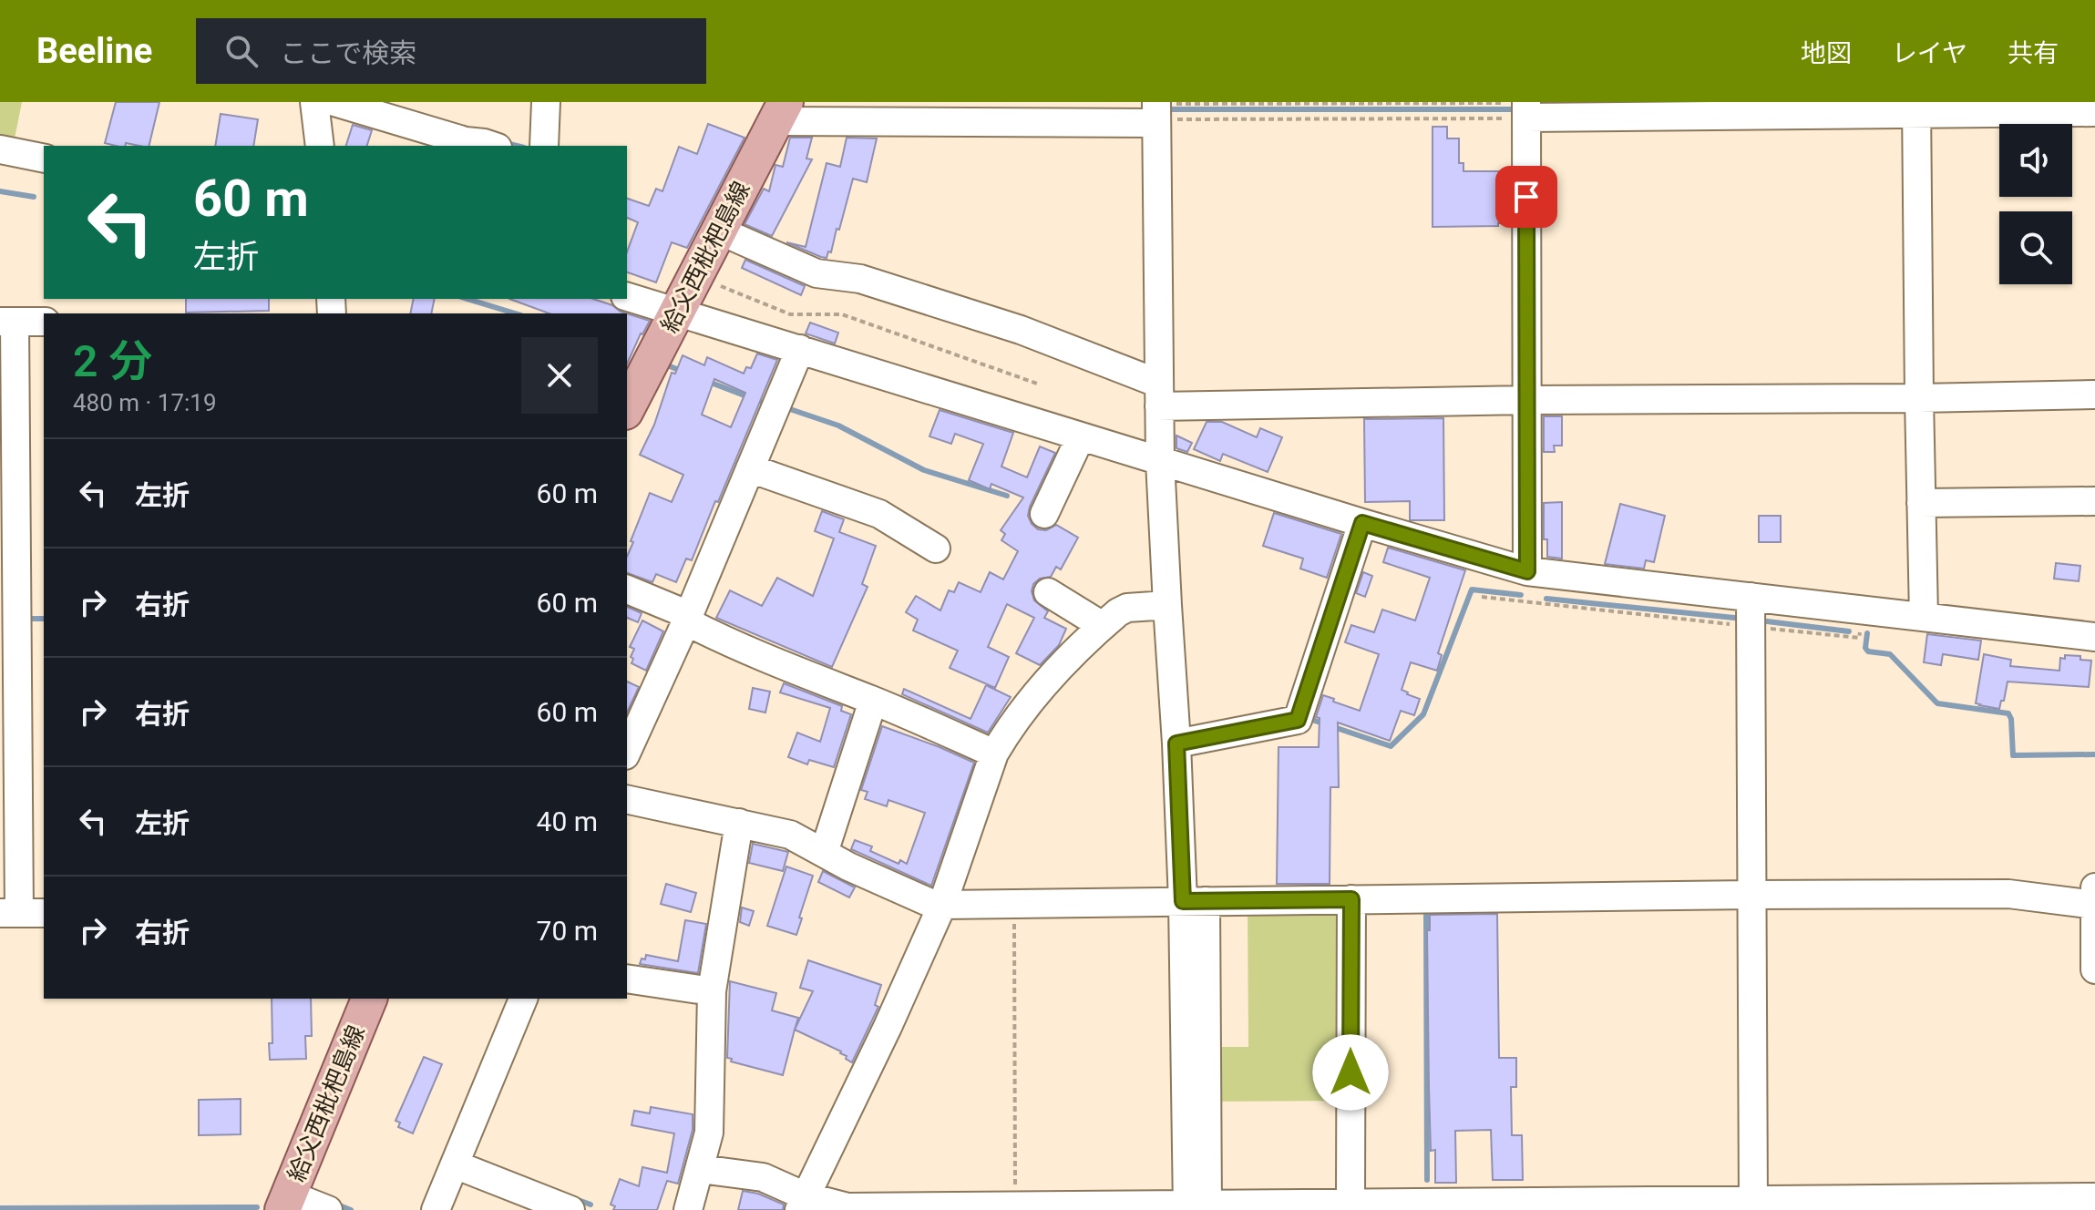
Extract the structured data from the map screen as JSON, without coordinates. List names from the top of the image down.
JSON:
{
  "streets": {
    "main road": ["給父西枇杷島線"]
  },
  "page": {
    "header": "Beeline",
    "search": "ここで検索",
    "nav": ["地図", "レイヤ", "共有"],
    "turn": ["60 m", "左折"],
    "heading": ["2 分", "480 m · 17:19"],
    "list": [
      {
        "name": "左折",
        "value": "60 m"
      },
      {
        "name": "右折",
        "value": "60 m"
      },
      {
        "name": "右折",
        "value": "60 m"
      },
      {
        "name": "左折",
        "value": "40 m"
      },
      {
        "name": "右折",
        "value": "70 m"
      }
    ]
  }
}
